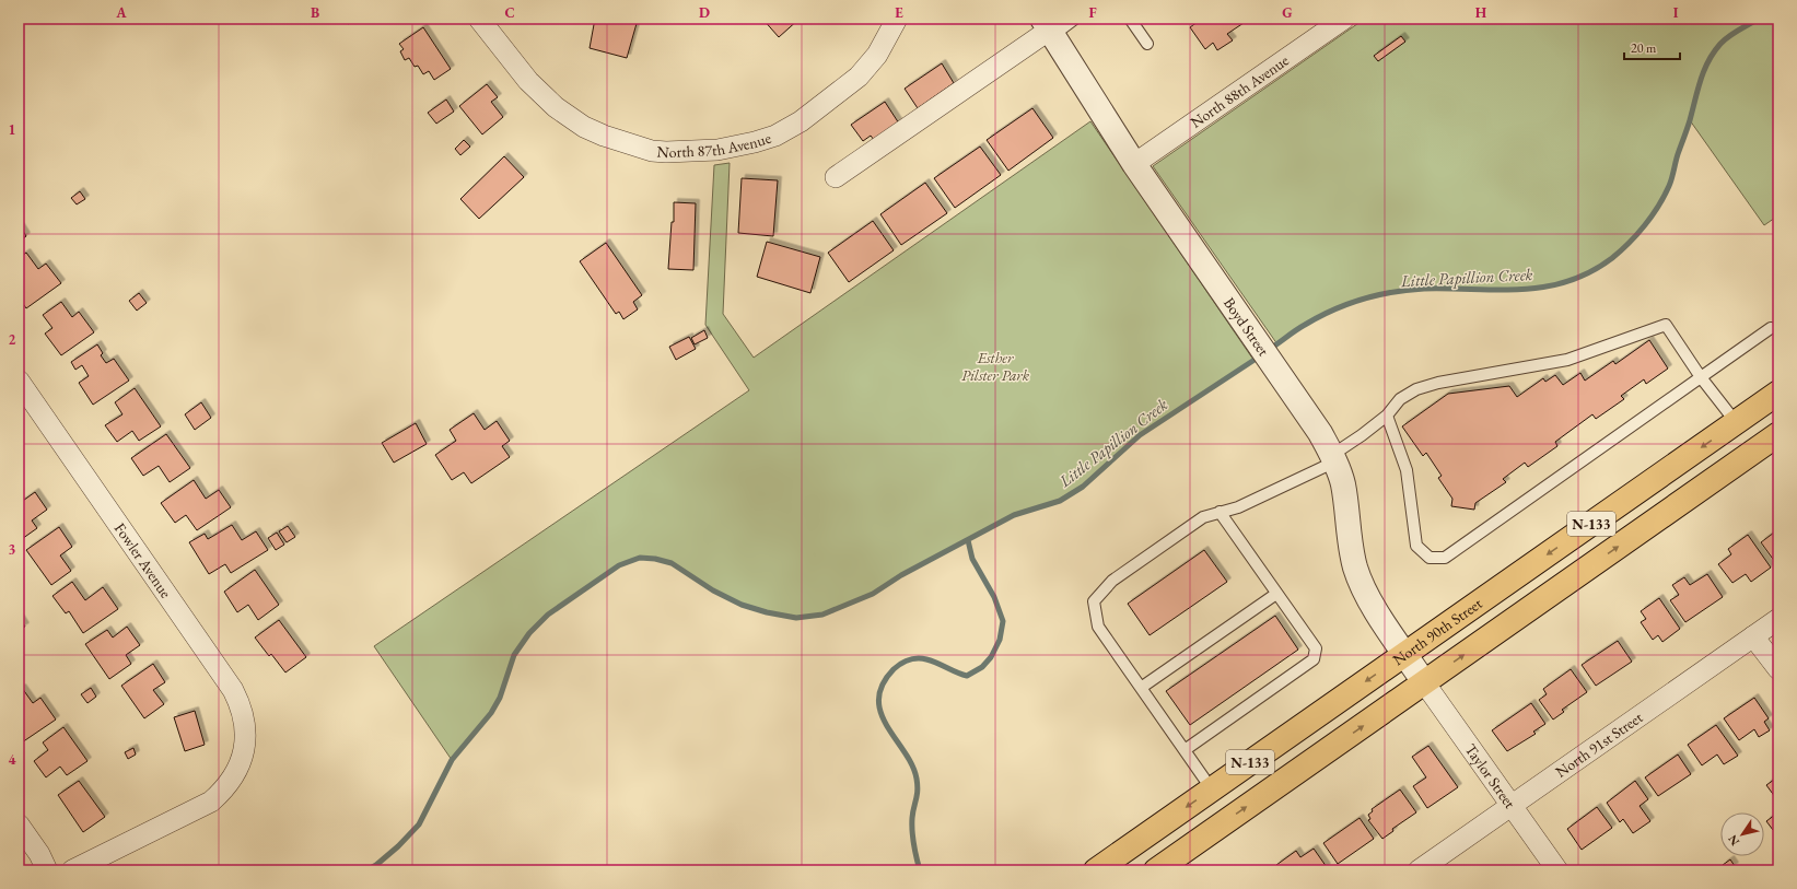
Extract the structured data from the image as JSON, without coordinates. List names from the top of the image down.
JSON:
{
  "streets": {
    "main road": ["N-133", "North 90th Street"],
    "street": [
      "North 88th Avenue",
      "North 87th Avenue",
      "Boyd Street",
      "Fowler Avenue",
      "North 91st Street",
      "Taylor Street"
    ]
  },
  "crossings": [
    ["North 88th Avenue", "Boyd Street"],
    ["Boyd Street", "N-133"],
    ["Boyd Street", "North 90th Street"],
    ["Boyd Street", "Taylor Street"],
    ["N-133", "Taylor Street"],
    ["North 91st Street", "Taylor Street"]
  ],
  "water": ["Little Papillion Creek"],
  "parks": ["Esther Pilster Park"],
  "scale_bar": "20 m",
  "north": "bottom left",
  "grid": {
    "columns": [
      "A",
      "B",
      "C",
      "D",
      "E",
      "F",
      "G",
      "H",
      "I"
    ],
    "rows": [
      "1",
      "2",
      "3",
      "4"
    ]
  }
}
